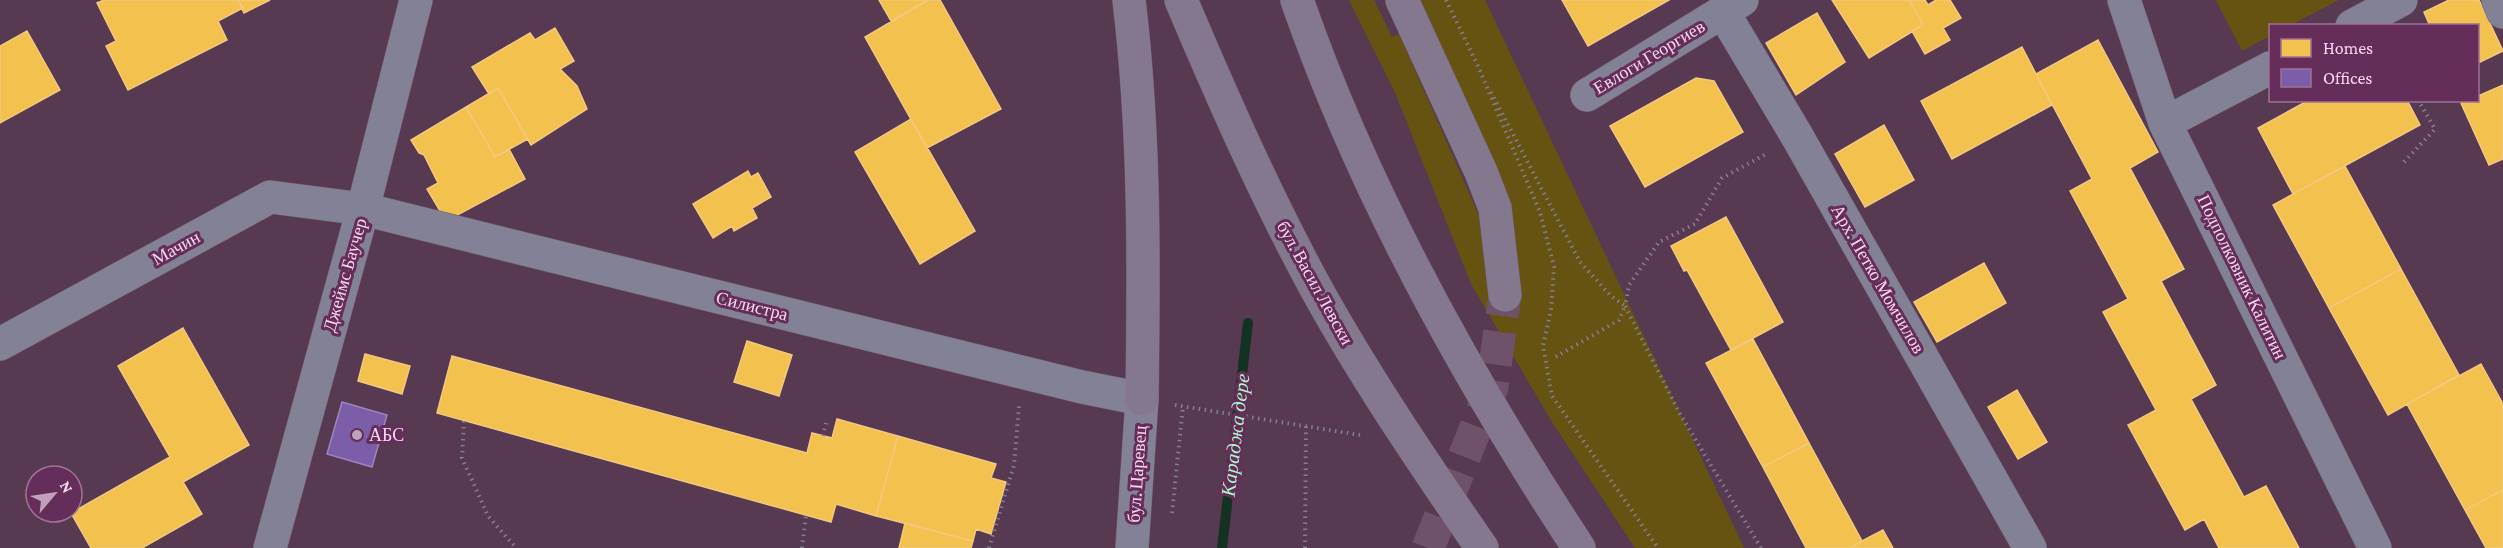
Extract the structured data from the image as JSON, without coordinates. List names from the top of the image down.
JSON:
{
  "streets": {
    "highway": ["бул. Васил Левски"],
    "street": [
      "Евлоги Георгиев",
      "Мачин",
      "Джеймс Баучер",
      "Подполковник Калитин",
      "Арх. Петко Момчилов",
      "Силистра",
      "бул. Царевец"
    ]
  },
  "crossings": [
    ["Евлоги Георгиев", "Арх. Петко Момчилов"],
    ["Мачин", "Джеймс Баучер"],
    ["Мачин", "Силистра"],
    ["Джеймс Баучер", "Силистра"],
    ["Силистра", "бул. Царевец"]
  ],
  "water": ["Караджа дере"],
  "places": ["АБС"],
  "legend": ["Homes", "Offices"],
  "north": "top right"
}
